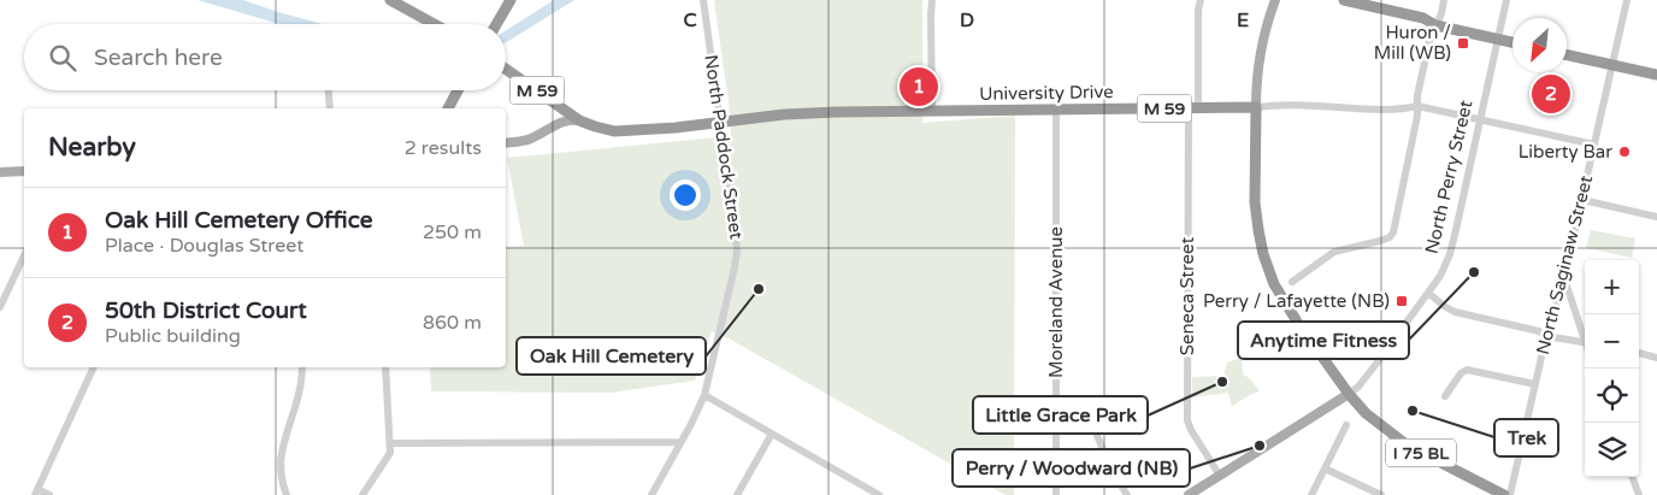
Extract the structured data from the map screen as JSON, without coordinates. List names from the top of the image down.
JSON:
{
  "streets": {
    "highway": ["M 59", "University Drive", "I 75 BL"],
    "main road": ["North Perry Street"],
    "street": [
      "North Paddock Street",
      "North Saginaw Street",
      "Seneca Street",
      "Moreland Avenue"
    ]
  },
  "crossings": [
    ["M 59", "University Drive"],
    ["University Drive", "North Paddock Street"],
    ["University Drive", "North Perry Street"],
    ["University Drive", "North Saginaw Street"],
    ["University Drive", "Seneca Street"],
    ["University Drive", "Moreland Avenue"],
    ["University Drive", "I 75 BL"],
    ["North Perry Street", "Seneca Street"],
    ["North Perry Street", "I 75 BL"]
  ],
  "places": {
    "transit": ["Huron / Mill (WB)", "Perry / Lafayette (NB)"],
    "other": [
      "Liberty Bar",
      "Anytime Fitness",
      "Oak Hill Cemetery",
      "Little Grace Park",
      "Trek",
      "Perry / Woodward (NB)"
    ]
  },
  "north": "bottom left",
  "page": {
    "search": "Search here",
    "pins": ["1", "2"],
    "heading": ["Nearby", "2 results"],
    "list": [
      {
        "mark": "1",
        "name": "Oak Hill Cemetery Office",
        "note": "Place · Douglas Street",
        "value": "250 m"
      },
      {
        "mark": "2",
        "name": "50th District Court",
        "note": "Public building",
        "value": "860 m"
      }
    ],
    "map_buttons": ["+", "−"]
  },
  "grid": {
    "columns": ["C", "D", "E"]
  }
}
